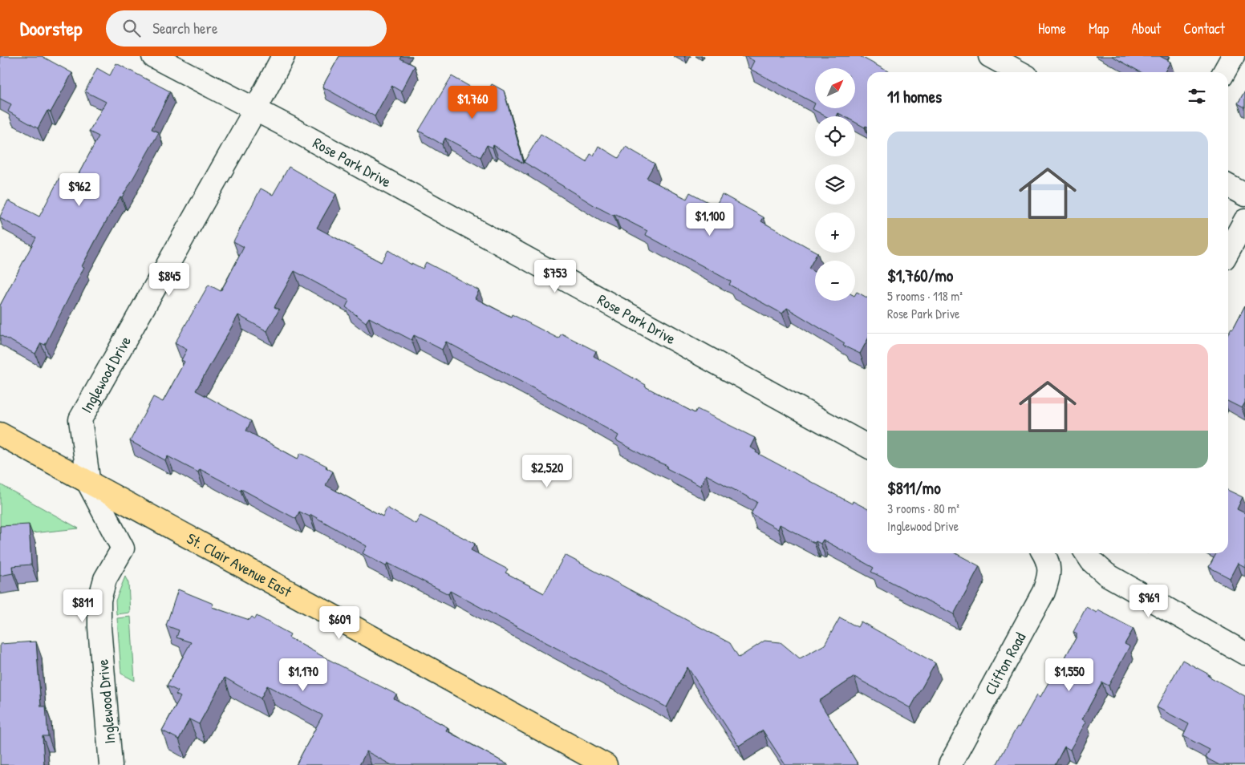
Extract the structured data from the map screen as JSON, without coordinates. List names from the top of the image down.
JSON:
{
  "streets": {
    "main road": ["St. Clair Avenue East"],
    "street": ["Rose Park Drive", "Inglewood Drive", "Clifton Road"]
  },
  "crossings": [
    ["Rose Park Drive", "Inglewood Drive"],
    ["Inglewood Drive", "St. Clair Avenue East"]
  ],
  "north": "top right",
  "page": {
    "header": "Doorstep",
    "search": "Search here",
    "nav": [
      "Home",
      "Map",
      "About",
      "Contact"
    ],
    "map_buttons": ["+", "−"],
    "heading": "11 homes",
    "price": [
      "$1,760",
      "$962",
      "$1,100",
      "$753",
      "$845",
      "$2,520",
      "$969",
      "$811",
      "$609",
      "$1,170",
      "$1,550"
    ],
    "list": [
      {
        "name": "$1,760/mo",
        "note": "5 rooms · 118 m² · Rose Park Drive"
      },
      {
        "name": "$811/mo",
        "note": "3 rooms · 80 m² · Inglewood Drive"
      }
    ]
  }
}
